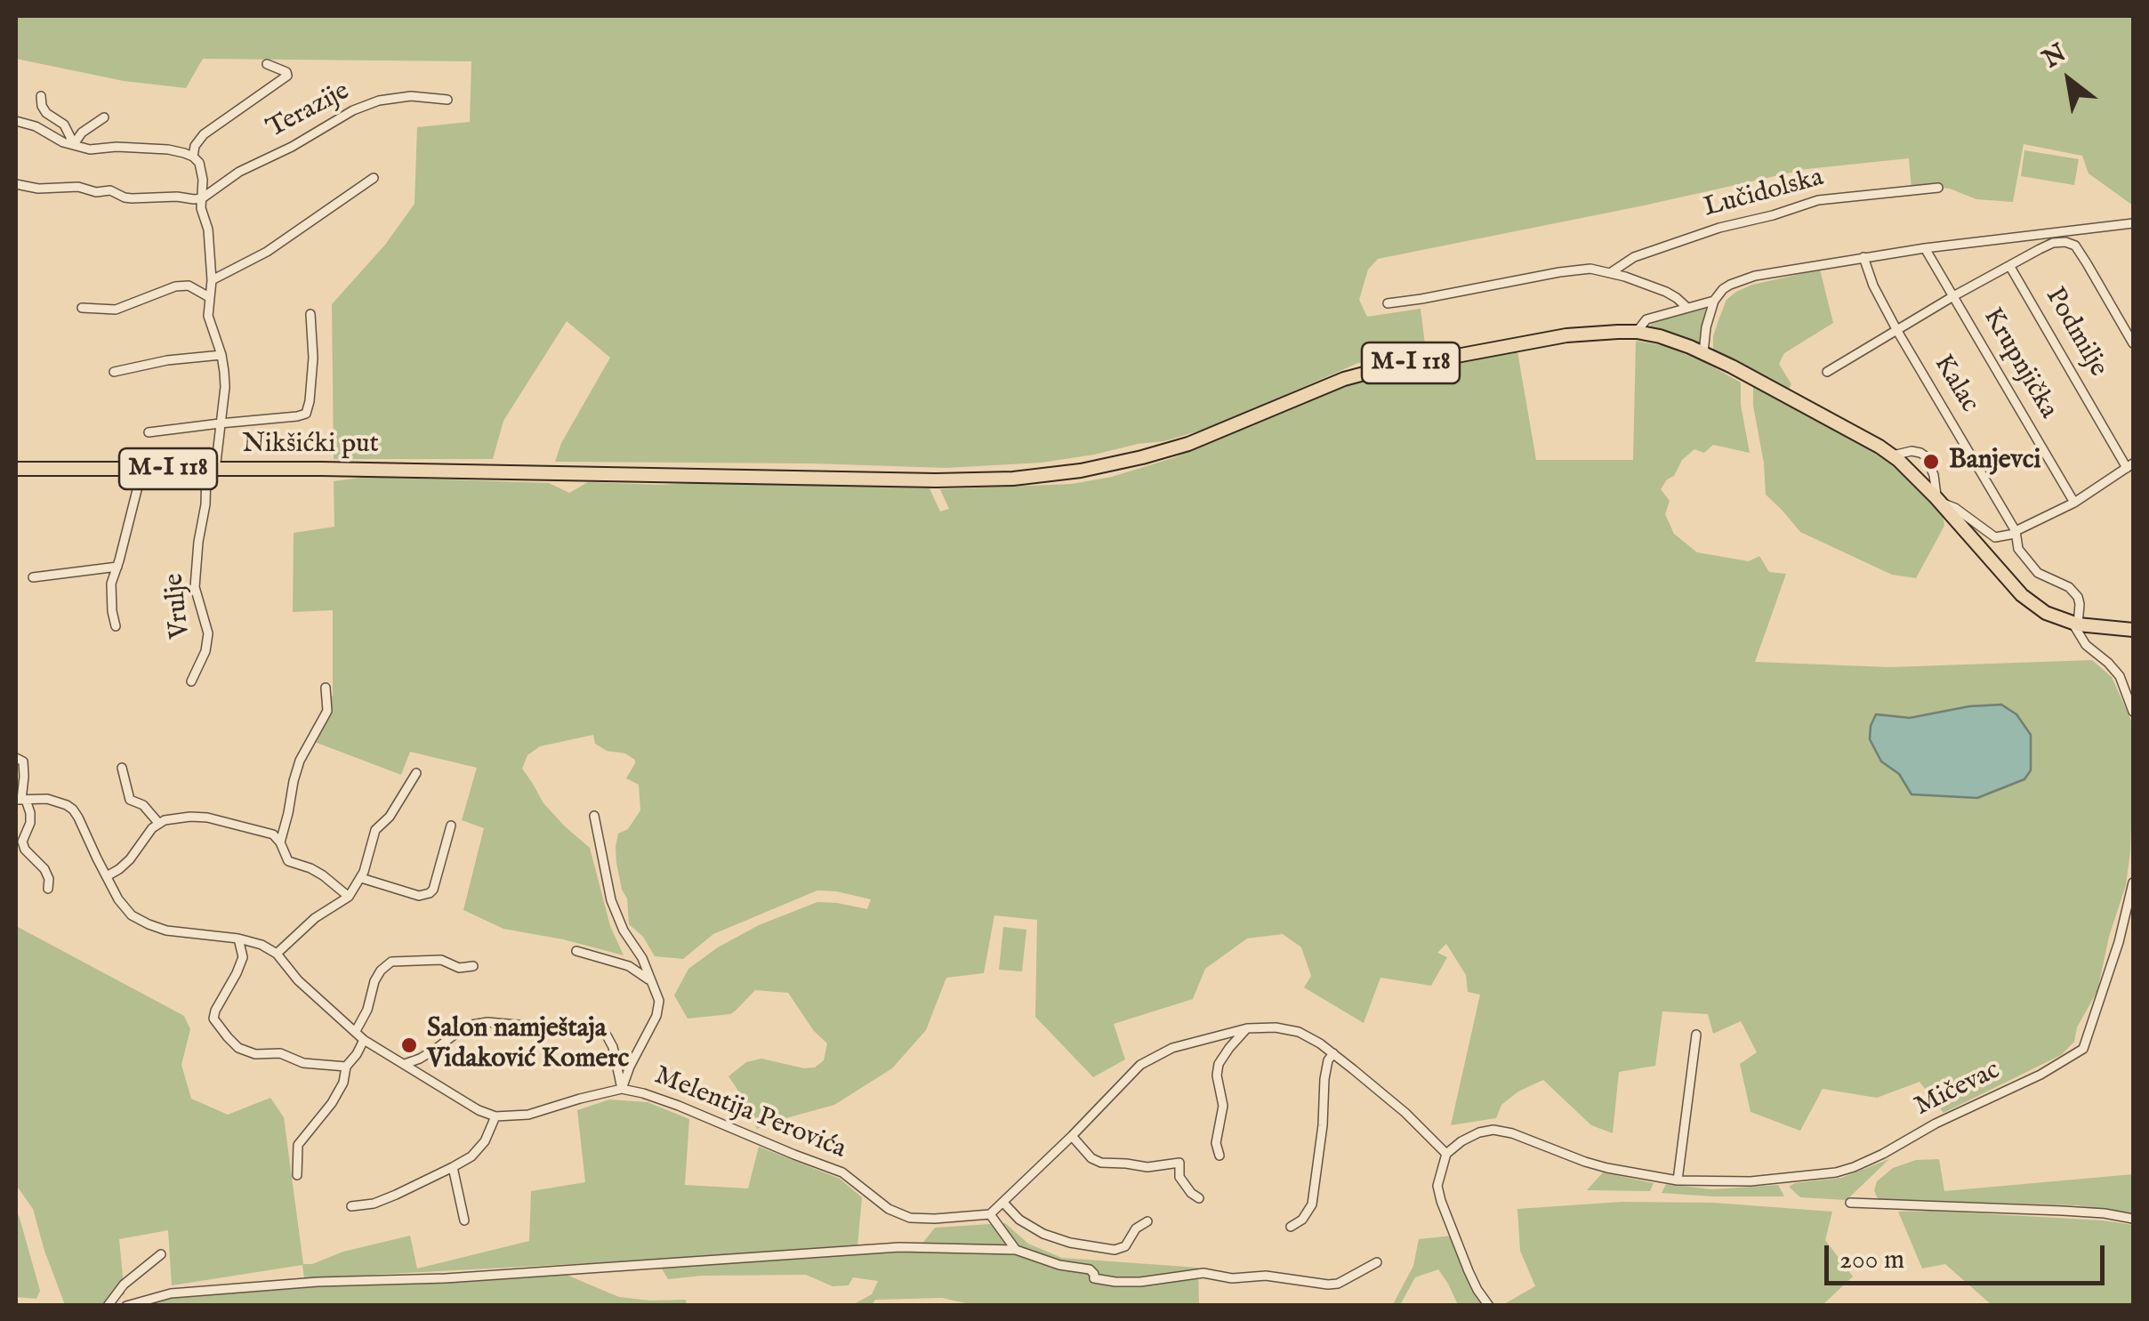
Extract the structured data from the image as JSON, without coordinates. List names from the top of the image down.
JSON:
{
  "streets": {
    "main road": ["M-I 118", "Nikšićki put"],
    "street": [
      "Terazije",
      "Lučidolska",
      "Podmilje",
      "Krupnjička",
      "Kalac",
      "Vrulje",
      "Mičevac",
      "Melentija Perovića"
    ]
  },
  "crossings": [
    ["M-I 118", "Kalac"],
    ["M-I 118", "Nikšićki put"],
    ["Nikšićki put", "Vrulje"]
  ],
  "places": ["Banjevci", "Salon namještaja Vidaković Komerc"],
  "scale_bar": "200 m",
  "north": "top left"
}
